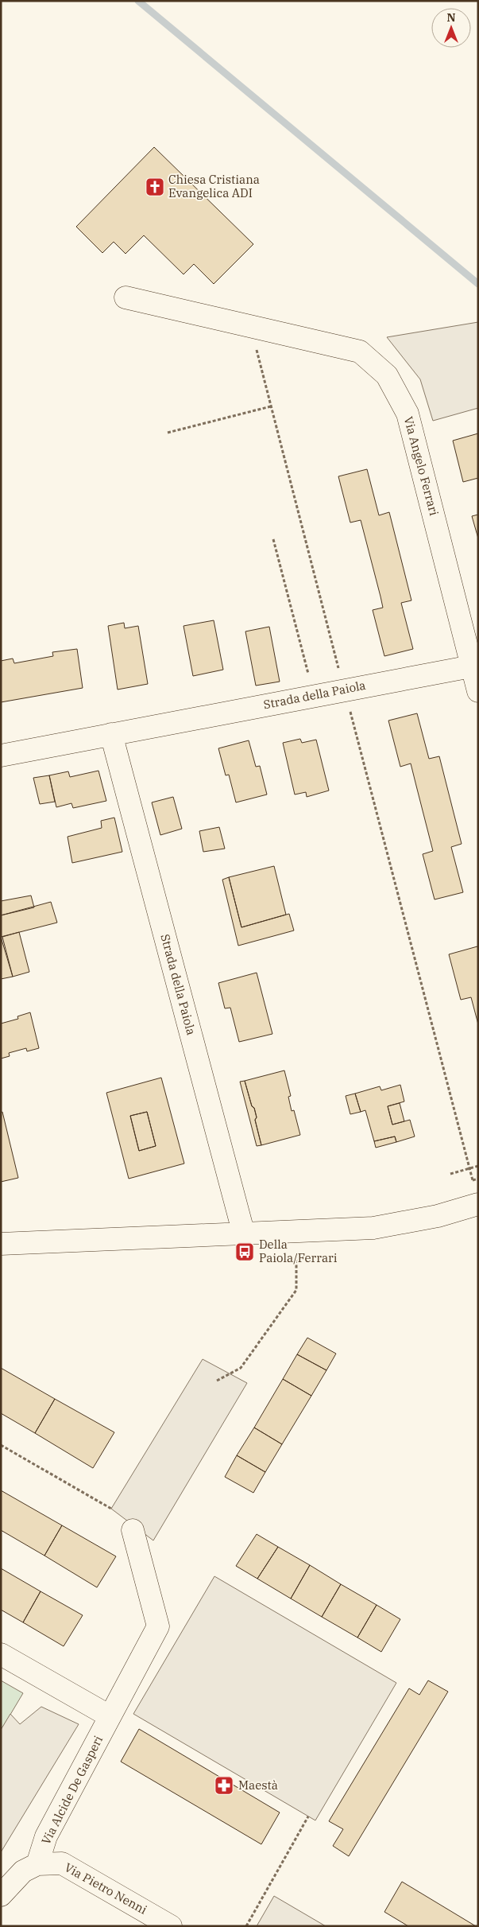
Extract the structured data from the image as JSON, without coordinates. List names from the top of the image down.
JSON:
{
  "streets": {
    "street": [
      "Via Angelo Ferrari",
      "Strada della Paiola",
      "Via Alcide De Gasperi",
      "Via Pietro Nenni"
    ]
  },
  "crossings": [
    ["Via Angelo Ferrari", "Strada della Paiola"],
    ["Via Alcide De Gasperi", "Via Pietro Nenni"]
  ],
  "places": {
    "church": ["Chiesa Cristiana Evangelica ADI"],
    "bus stop": ["Della Paiola/Ferrari"],
    "pharmacy": ["Maestà"]
  },
  "north": "top"
}
